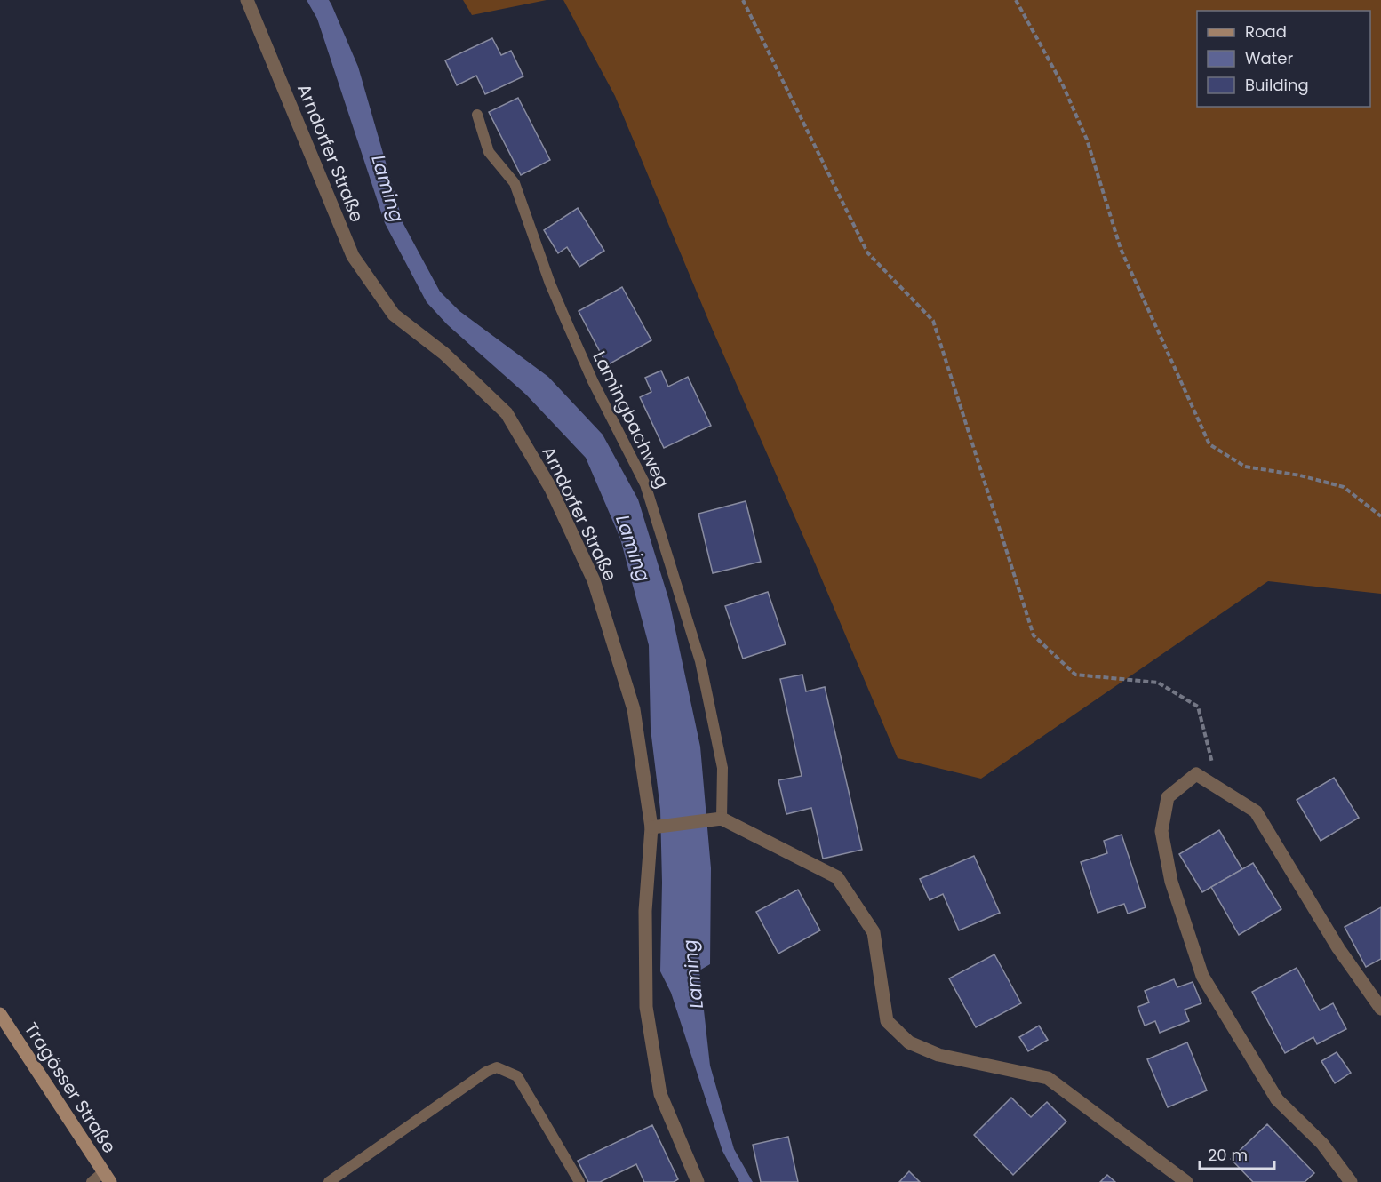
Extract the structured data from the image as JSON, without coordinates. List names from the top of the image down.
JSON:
{
  "streets": {
    "main road": ["Tragösser Straße"],
    "street": ["Arndorfer Straße"],
    "lane": ["Lamingbachweg"]
  },
  "water": ["Laming"],
  "legend": ["Road", "Water", "Building"],
  "scale_bar": "20 m"
}
